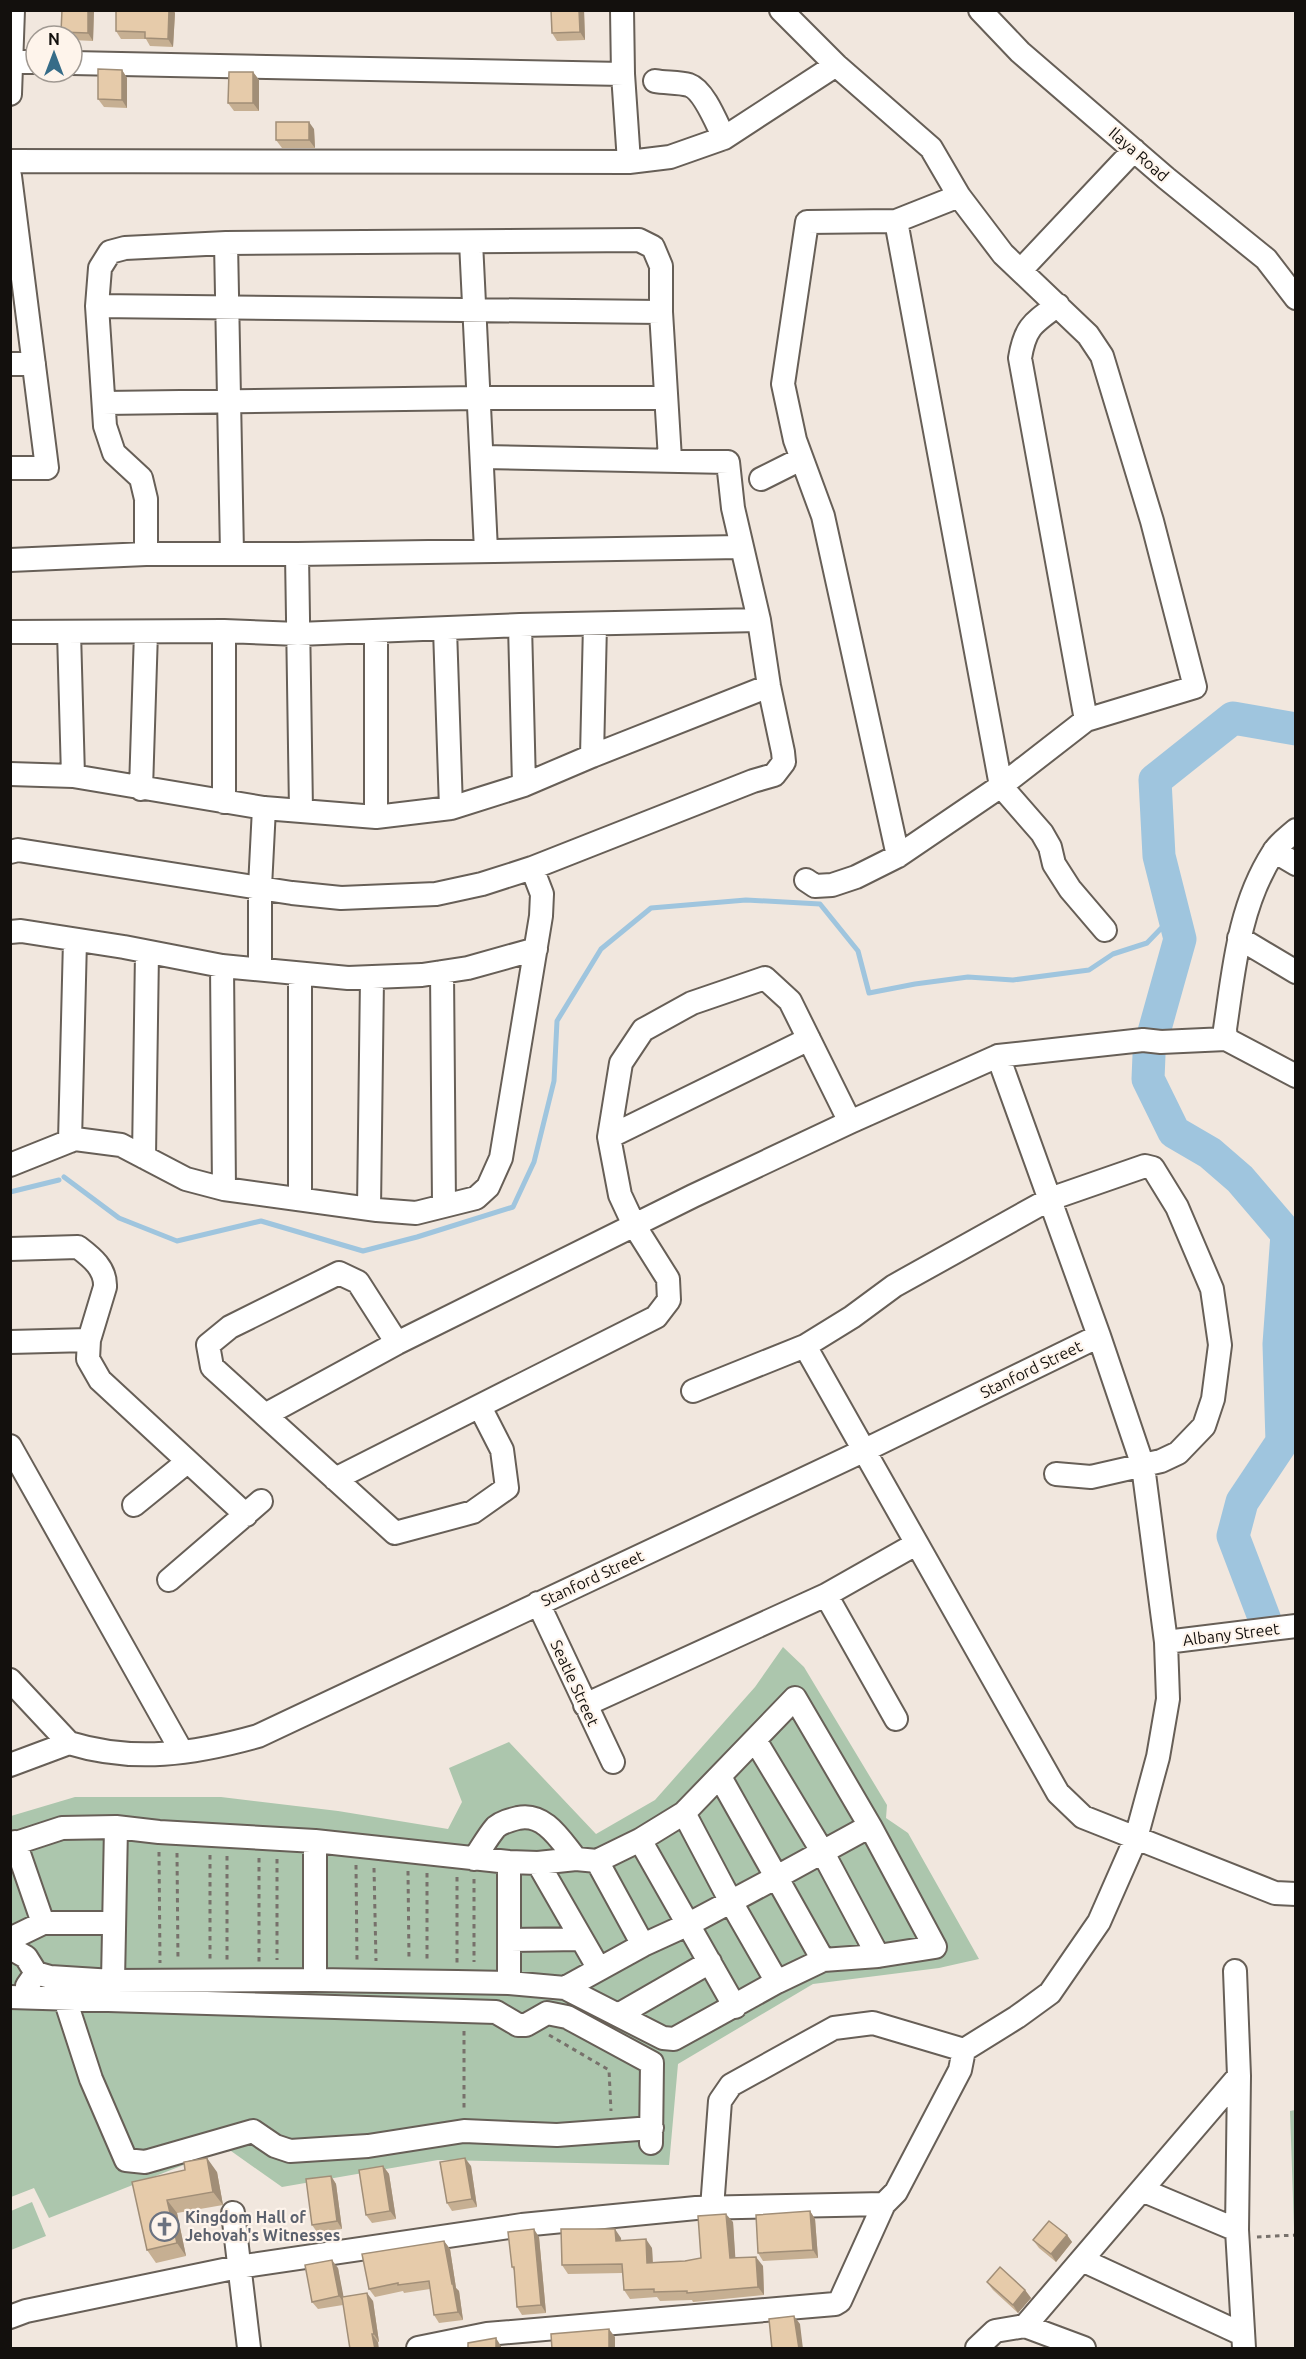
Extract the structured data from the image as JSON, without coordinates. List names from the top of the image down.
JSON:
{
  "streets": {
    "street": [
      "Ilaya Road",
      "Stanford Street",
      "Albany Street",
      "Seatle Street"
    ]
  },
  "crossings": [
    ["Stanford Street", "Seatle Street"]
  ],
  "places": {
    "church": ["Kingdom Hall of Jehovah's Witnesses"]
  },
  "north": "top"
}
